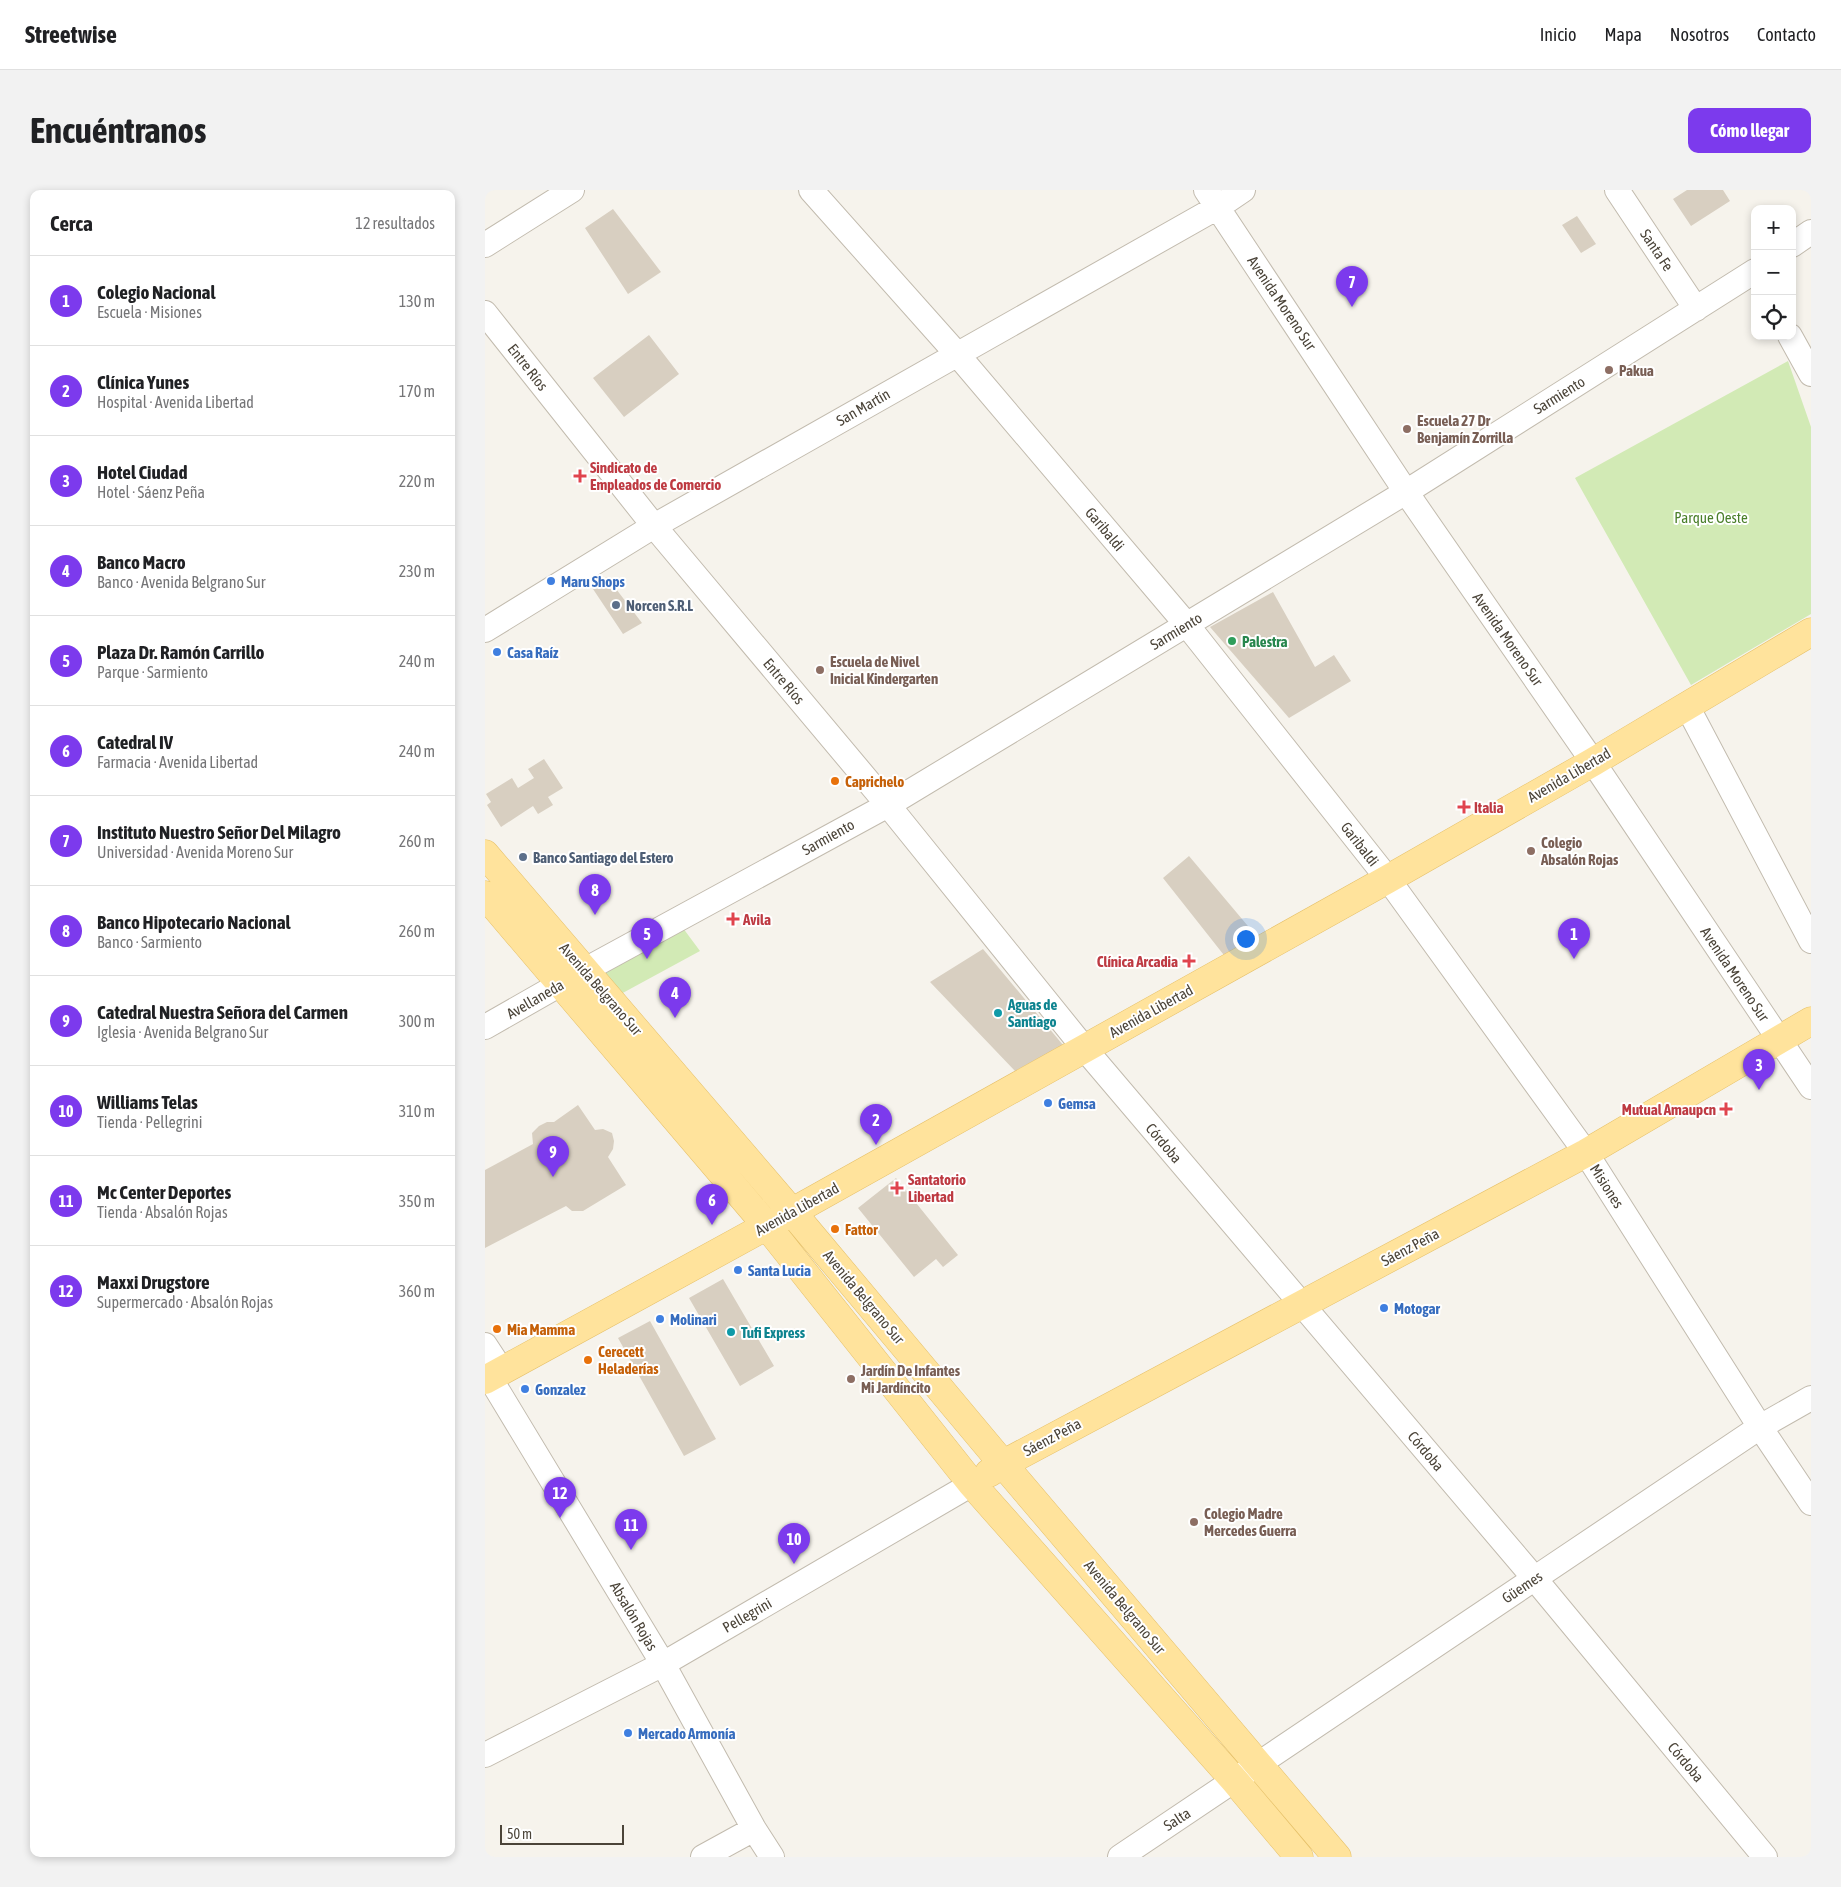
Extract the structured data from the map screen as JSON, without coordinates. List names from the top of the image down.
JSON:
{
  "streets": {
    "main road": [
      "Avenida Libertad",
      "Avenida Belgrano Sur",
      "Sáenz Peña",
      "Pellegrini"
    ],
    "street": [
      "Santa Fe",
      "Avenida Moreno Sur",
      "Entre Ríos",
      "Sarmiento",
      "San Martín",
      "Garibaldi",
      "Avellaneda",
      "Córdoba",
      "Misiones",
      "Güemes",
      "Absalón Rojas",
      "Salta"
    ]
  },
  "crossings": [
    ["Santa Fe", "Sarmiento"],
    ["Avenida Moreno Sur", "Sarmiento"],
    ["Avenida Moreno Sur", "San Martín"],
    ["Avenida Moreno Sur", "Avenida Libertad"],
    ["Avenida Moreno Sur", "Sáenz Peña"],
    ["Entre Ríos", "Sarmiento"],
    ["Entre Ríos", "San Martín"],
    ["Entre Ríos", "Avenida Libertad"],
    ["Entre Ríos", "Córdoba"],
    ["Sarmiento", "Garibaldi"],
    ["Sarmiento", "Avenida Belgrano Sur"],
    ["Sarmiento", "Avellaneda"],
    ["San Martín", "Garibaldi"],
    ["Garibaldi", "Avenida Libertad"],
    ["Garibaldi", "Misiones"],
    ["Avenida Libertad", "Avenida Belgrano Sur"],
    ["Avenida Libertad", "Córdoba"],
    ["Avenida Libertad", "Misiones"],
    ["Avenida Libertad", "Absalón Rojas"],
    ["Avenida Belgrano Sur", "Avellaneda"],
    ["Avenida Belgrano Sur", "Sáenz Peña"],
    ["Avenida Belgrano Sur", "Güemes"],
    ["Avenida Belgrano Sur", "Pellegrini"],
    ["Avenida Belgrano Sur", "Salta"],
    ["Córdoba", "Sáenz Peña"],
    ["Córdoba", "Güemes"],
    ["Misiones", "Sáenz Peña"],
    ["Misiones", "Güemes"],
    ["Sáenz Peña", "Pellegrini"],
    ["Güemes", "Salta"],
    ["Pellegrini", "Absalón Rojas"]
  ],
  "parks": ["Parque Oeste"],
  "places": {
    "other": [
      "Pakua",
      "Escuela 27 Dr Benjamín Zorrilla",
      "Maru Shops",
      "Norcen S.R.L",
      "Palestra",
      "Casa Raíz",
      "Escuela de Nivel Inicial Kindergarten",
      "Caprichelo",
      "Colegio Absalón Rojas",
      "Banco Santiago del Estero",
      "Aguas de Santiago",
      "Gemsa",
      "Fattor",
      "Santa Lucia",
      "Motogar",
      "Molinari",
      "Mia Mamma",
      "Tufi Express",
      "Cerecett Heladerías",
      "Jardín De Infantes Mi Jardíncito",
      "Gonzalez",
      "Colegio Madre Mercedes Guerra",
      "Mercado Armonía"
    ],
    "health": [
      "Sindicato de Empleados de Comercio",
      "Italia",
      "Avila",
      "Clínica Arcadia",
      "Mutual Amaupcn",
      "Santatorio Libertad"
    ]
  },
  "scale_bar": "50 m",
  "page": {
    "header": "Streetwise",
    "nav": [
      "Inicio",
      "Mapa",
      "Nosotros",
      "Contacto"
    ],
    "buttons": "Cómo llegar",
    "title": "Encuéntranos",
    "heading": ["Cerca", "12 resultados"],
    "map_buttons": ["+", "−"],
    "list": [
      {
        "mark": "1",
        "name": "Colegio Nacional",
        "note": "Escuela · Misiones",
        "value": "130 m"
      },
      {
        "mark": "2",
        "name": "Clínica Yunes",
        "note": "Hospital · Avenida Libertad",
        "value": "170 m"
      },
      {
        "mark": "3",
        "name": "Hotel Ciudad",
        "note": "Hotel · Sáenz Peña",
        "value": "220 m"
      },
      {
        "mark": "4",
        "name": "Banco Macro",
        "note": "Banco · Avenida Belgrano Sur",
        "value": "230 m"
      },
      {
        "mark": "5",
        "name": "Plaza Dr. Ramón Carrillo",
        "note": "Parque · Sarmiento",
        "value": "240 m"
      },
      {
        "mark": "6",
        "name": "Catedral IV",
        "note": "Farmacia · Avenida Libertad",
        "value": "240 m"
      },
      {
        "mark": "7",
        "name": "Instituto Nuestro Señor Del Milagro",
        "note": "Universidad · Avenida Moreno Sur",
        "value": "260 m"
      },
      {
        "mark": "8",
        "name": "Banco Hipotecario Nacional",
        "note": "Banco · Sarmiento",
        "value": "260 m"
      },
      {
        "mark": "9",
        "name": "Catedral Nuestra Señora del Carmen",
        "note": "Iglesia · Avenida Belgrano Sur",
        "value": "300 m"
      },
      {
        "mark": "10",
        "name": "Williams Telas",
        "note": "Tienda · Pellegrini",
        "value": "310 m"
      },
      {
        "mark": "11",
        "name": "Mc Center Deportes",
        "note": "Tienda · Absalón Rojas",
        "value": "350 m"
      },
      {
        "mark": "12",
        "name": "Maxxi Drugstore",
        "note": "Supermercado · Absalón Rojas",
        "value": "360 m"
      }
    ],
    "pins": [
      "7",
      "8",
      "1",
      "5",
      "4",
      "3",
      "2",
      "9",
      "6",
      "12",
      "11",
      "10"
    ],
    "scale": "50 m"
  }
}
